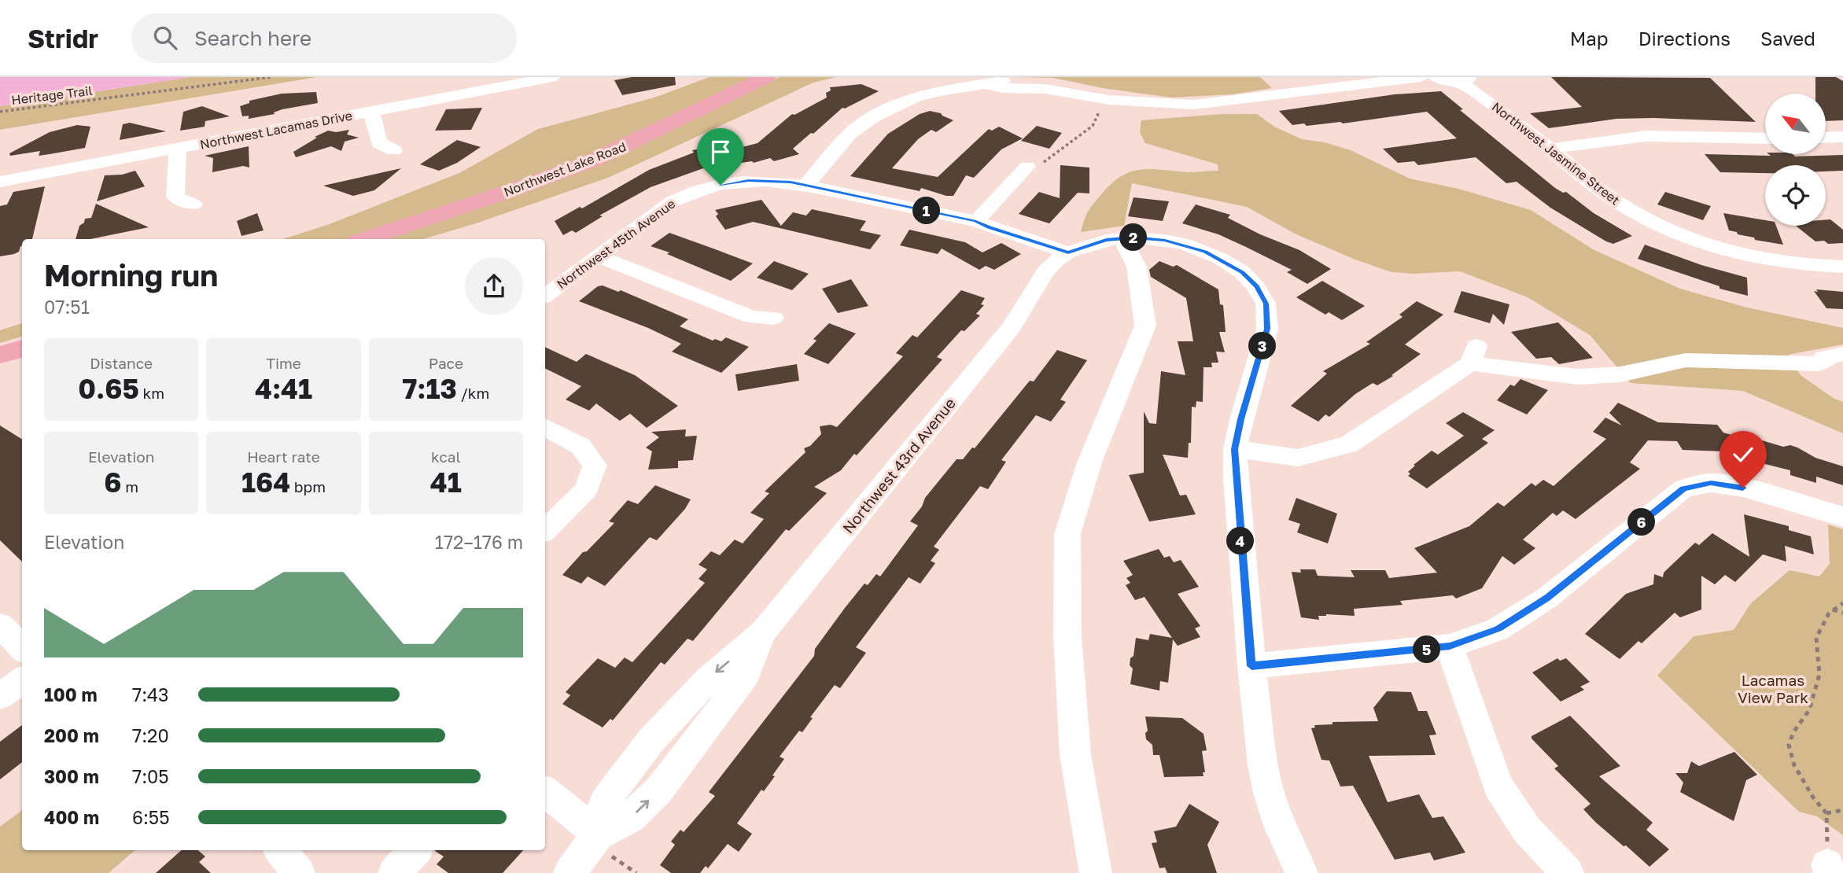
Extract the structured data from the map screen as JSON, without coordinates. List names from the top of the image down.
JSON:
{
  "streets": {
    "main road": ["Northwest Lake Road"],
    "street": [
      "Northwest Lacamas Drive",
      "Northwest Jasmine Street",
      "Northwest 45th Avenue",
      "Northwest 43rd Avenue"
    ],
    "path": ["Heritage Trail"]
  },
  "crossings": [
    ["Northwest 45th Avenue", "Northwest 43rd Avenue"]
  ],
  "parks": ["Lacamas View Park"],
  "north": "top left",
  "page": {
    "header": "Stridr",
    "search": "Search here",
    "nav": ["Map", "Directions", "Saved"],
    "pins": [
      "1",
      "2",
      "3",
      "6",
      "4",
      "5"
    ],
    "heading": ["Morning run", "07:51"],
    "stats": [
      ["Distance", "0.65 km"],
      ["Time", "4:41"],
      ["Pace", "7:13 /km"],
      ["Elevation", "6 m"],
      ["Heart rate", "164 bpm"],
      ["kcal", "41"]
    ],
    "chart": ["Elevation", "172–176 m"],
    "list": [
      {
        "name": "100 m",
        "note": "7:43"
      },
      {
        "name": "200 m",
        "note": "7:20"
      },
      {
        "name": "300 m",
        "note": "7:05"
      },
      {
        "name": "400 m",
        "note": "6:55"
      }
    ]
  }
}
